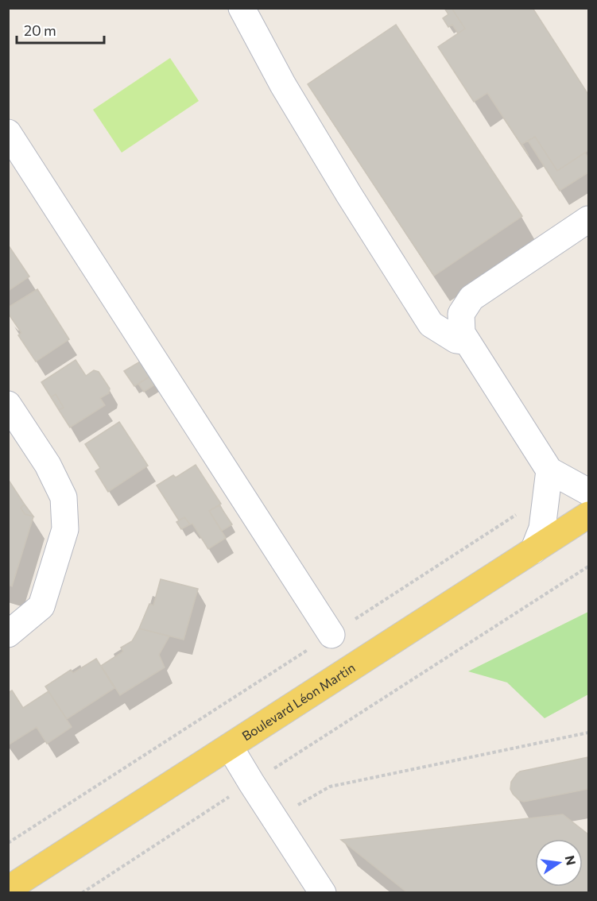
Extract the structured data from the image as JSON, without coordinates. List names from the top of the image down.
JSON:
{
  "streets": {
    "main road": ["Boulevard Léon Martin"]
  },
  "scale_bar": "20 m",
  "north": "right"
}
